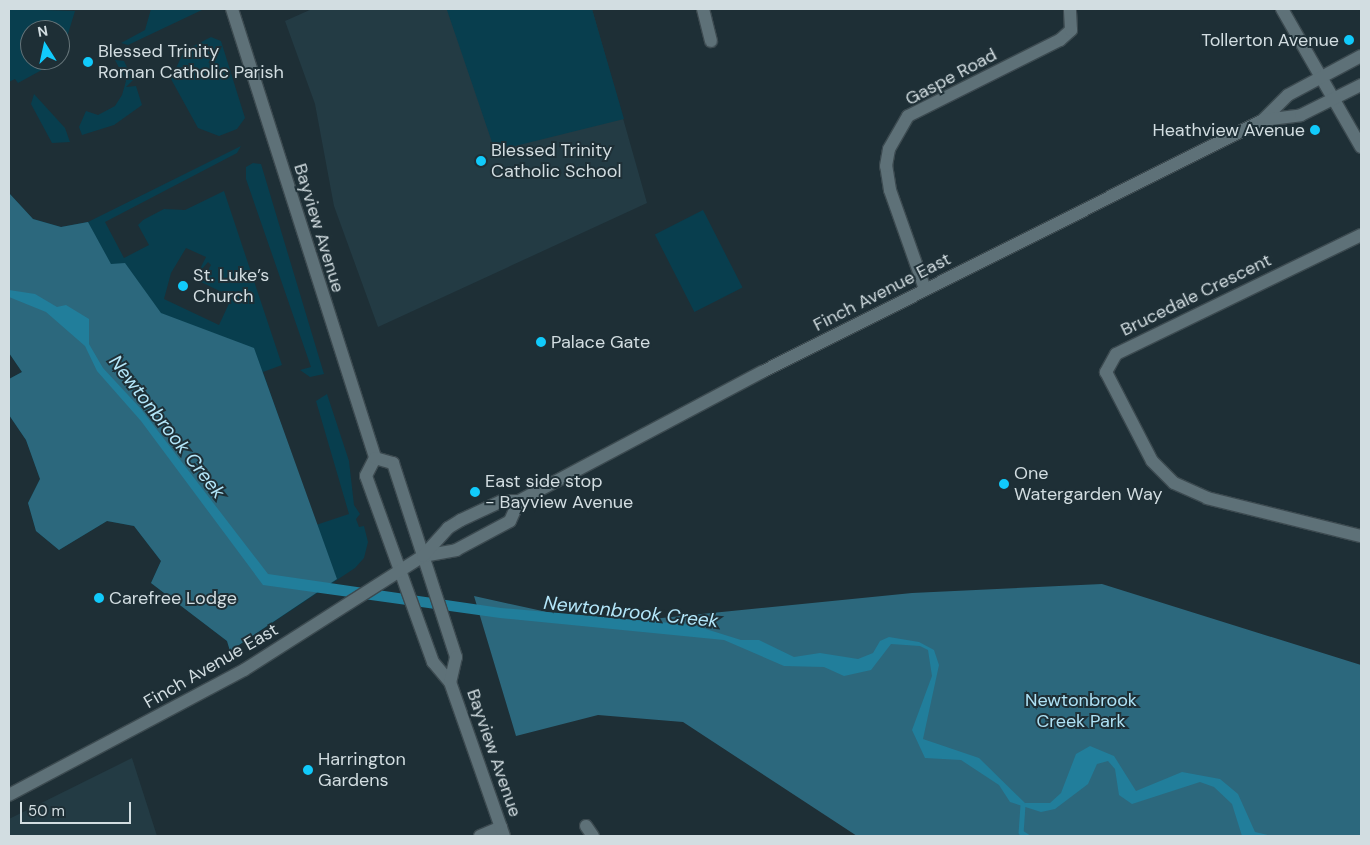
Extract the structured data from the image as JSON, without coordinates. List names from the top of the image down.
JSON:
{
  "streets": {
    "main road": [
      "Gaspe Road",
      "Bayview Avenue",
      "Finch Avenue East",
      "Brucedale Crescent"
    ]
  },
  "crossings": [
    ["Gaspe Road", "Finch Avenue East"],
    ["Bayview Avenue", "Finch Avenue East"]
  ],
  "water": ["Newtonbrook Creek"],
  "parks": ["Newtonbrook Creek Park"],
  "places": [
    "Tollerton Avenue",
    "Blessed Trinity Roman Catholic Parish",
    "Heathview Avenue",
    "Blessed Trinity Catholic School",
    "St. Luke’s Church",
    "Palace Gate",
    "One Watergarden Way",
    "East side stop - Bayview Avenue",
    "Carefree Lodge",
    "Harrington Gardens"
  ],
  "scale_bar": "50 m",
  "north": "top"
}
